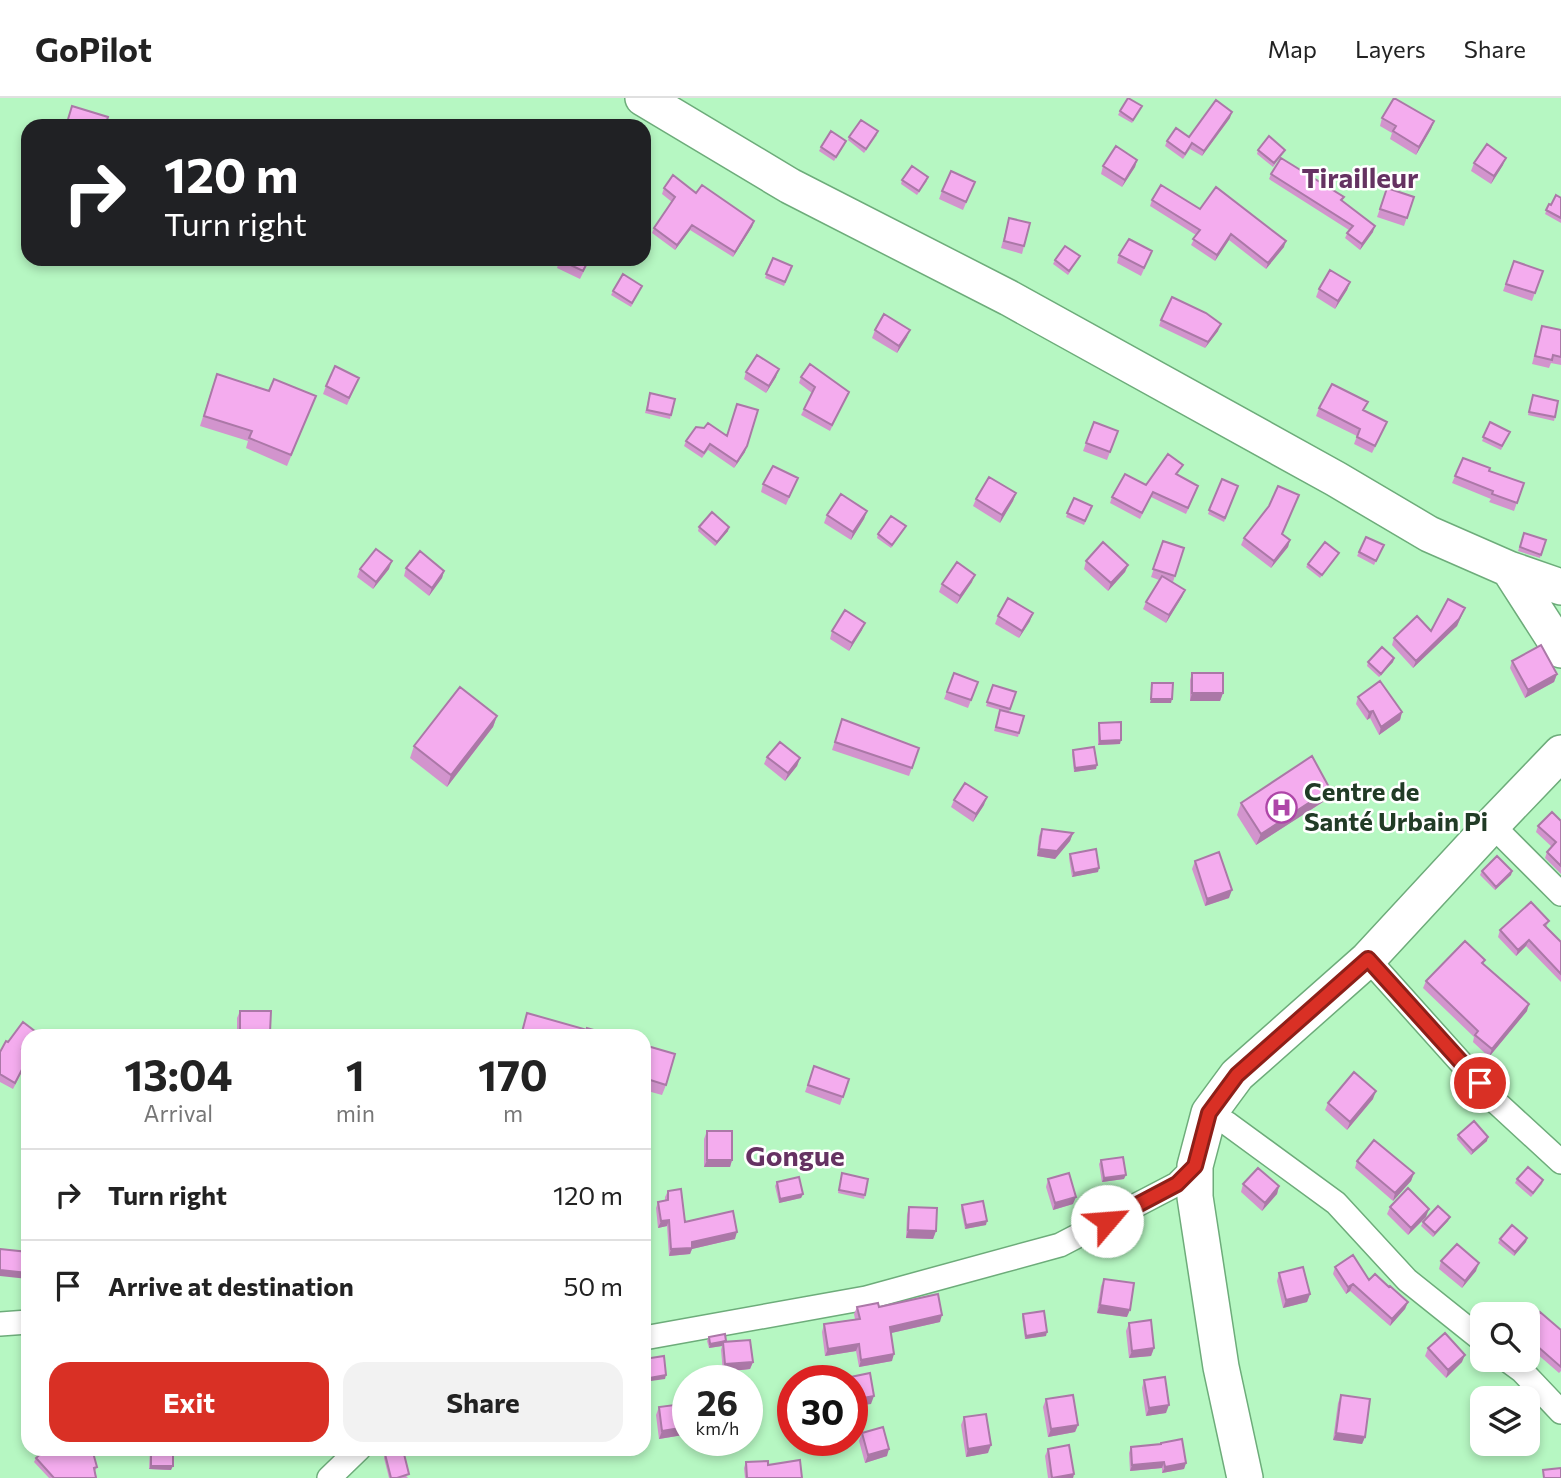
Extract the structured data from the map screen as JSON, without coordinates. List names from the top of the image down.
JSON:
{
  "districts": ["Tirailleur", "Gongue"],
  "places": {
    "hospital": ["Centre de Santé Urbain Pi"]
  },
  "page": {
    "header": "GoPilot",
    "nav": ["Map", "Layers", "Share"],
    "turn": ["120 m", "Turn right"],
    "eta": [
      "13:04",
      "Arrival",
      "1",
      "min",
      "170",
      "m"
    ],
    "list": [
      {
        "name": "Turn right",
        "value": "120 m"
      },
      {
        "name": "Arrive at destination",
        "value": "50 m"
      }
    ],
    "buttons": ["Exit", "Share"],
    "speed": "26 km/h",
    "limit": "30"
  }
}
